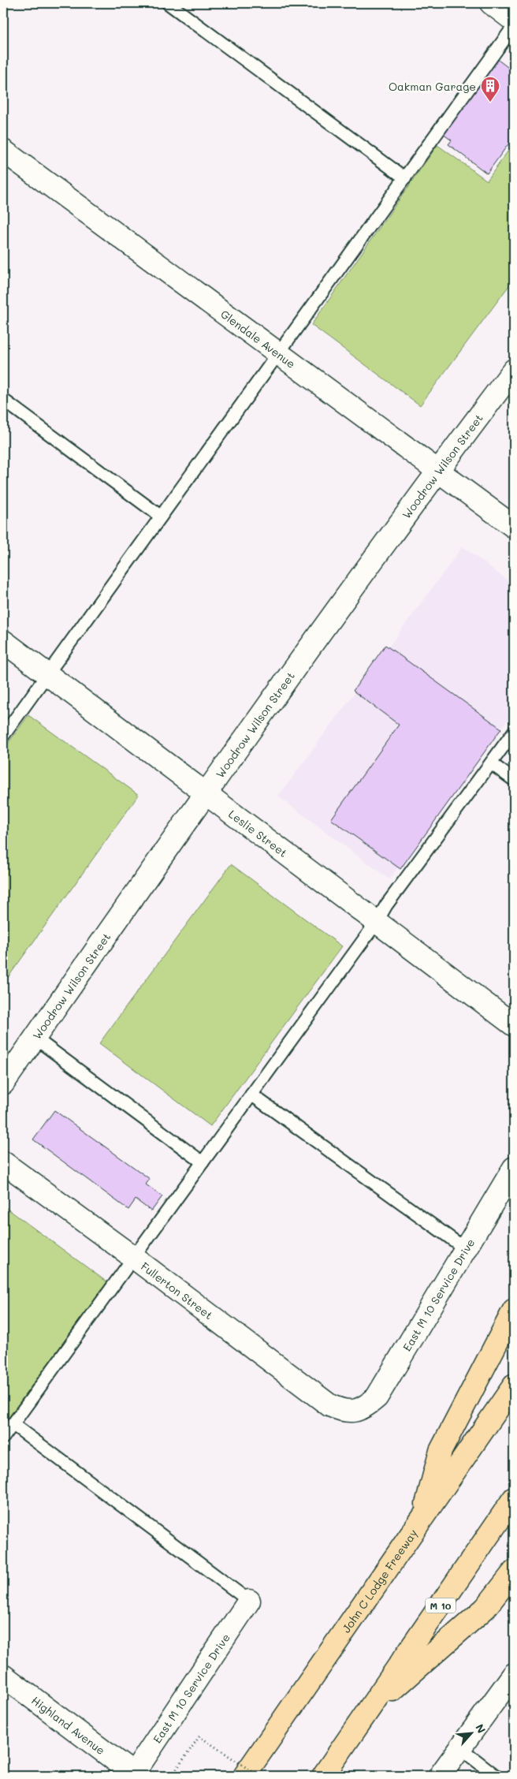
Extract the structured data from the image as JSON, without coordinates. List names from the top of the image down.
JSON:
{
  "streets": {
    "highway": ["John C Lodge Freeway", "M 10"],
    "street": [
      "Glendale Avenue",
      "Woodrow Wilson Street",
      "Leslie Street",
      "Fullerton Street",
      "East M 10 Service Drive",
      "Highland Avenue"
    ]
  },
  "crossings": [
    ["Glendale Avenue", "Woodrow Wilson Street"],
    ["Woodrow Wilson Street", "Leslie Street"],
    ["Fullerton Street", "East M 10 Service Drive"],
    ["East M 10 Service Drive", "Highland Avenue"]
  ],
  "places": {
    "building": ["Oakman Garage"]
  },
  "north": "top right"
}
